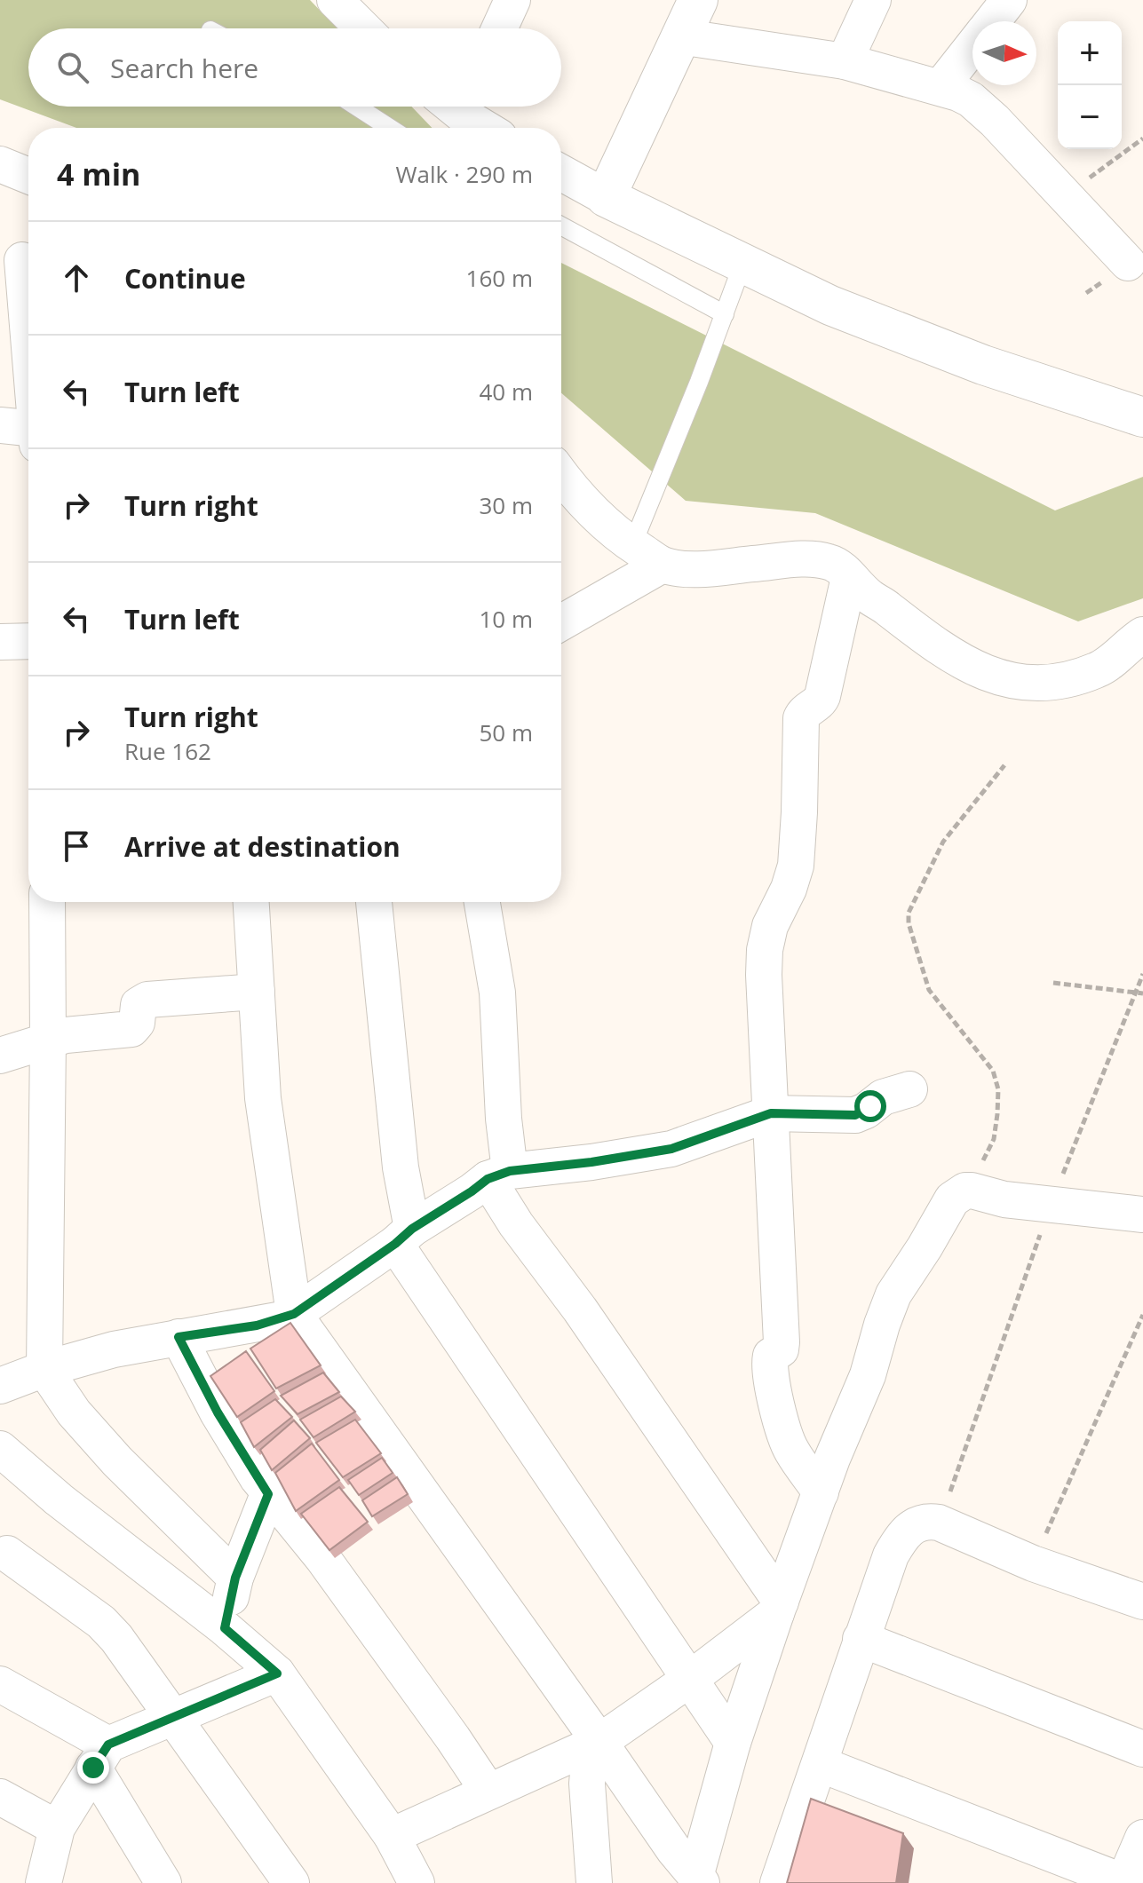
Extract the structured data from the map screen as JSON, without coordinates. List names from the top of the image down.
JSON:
{
  "north": "right",
  "page": {
    "map_buttons": ["+", "−"],
    "search": "Search here",
    "heading": ["4 min", "Walk · 290 m"],
    "list": [
      ["Continue", "160 m"],
      ["Turn left", "40 m"],
      ["Turn right", "30 m"],
      ["Turn left", "10 m"],
      ["Turn right", "Rue 162", "50 m"],
      "Arrive at destination"
    ]
  }
}
